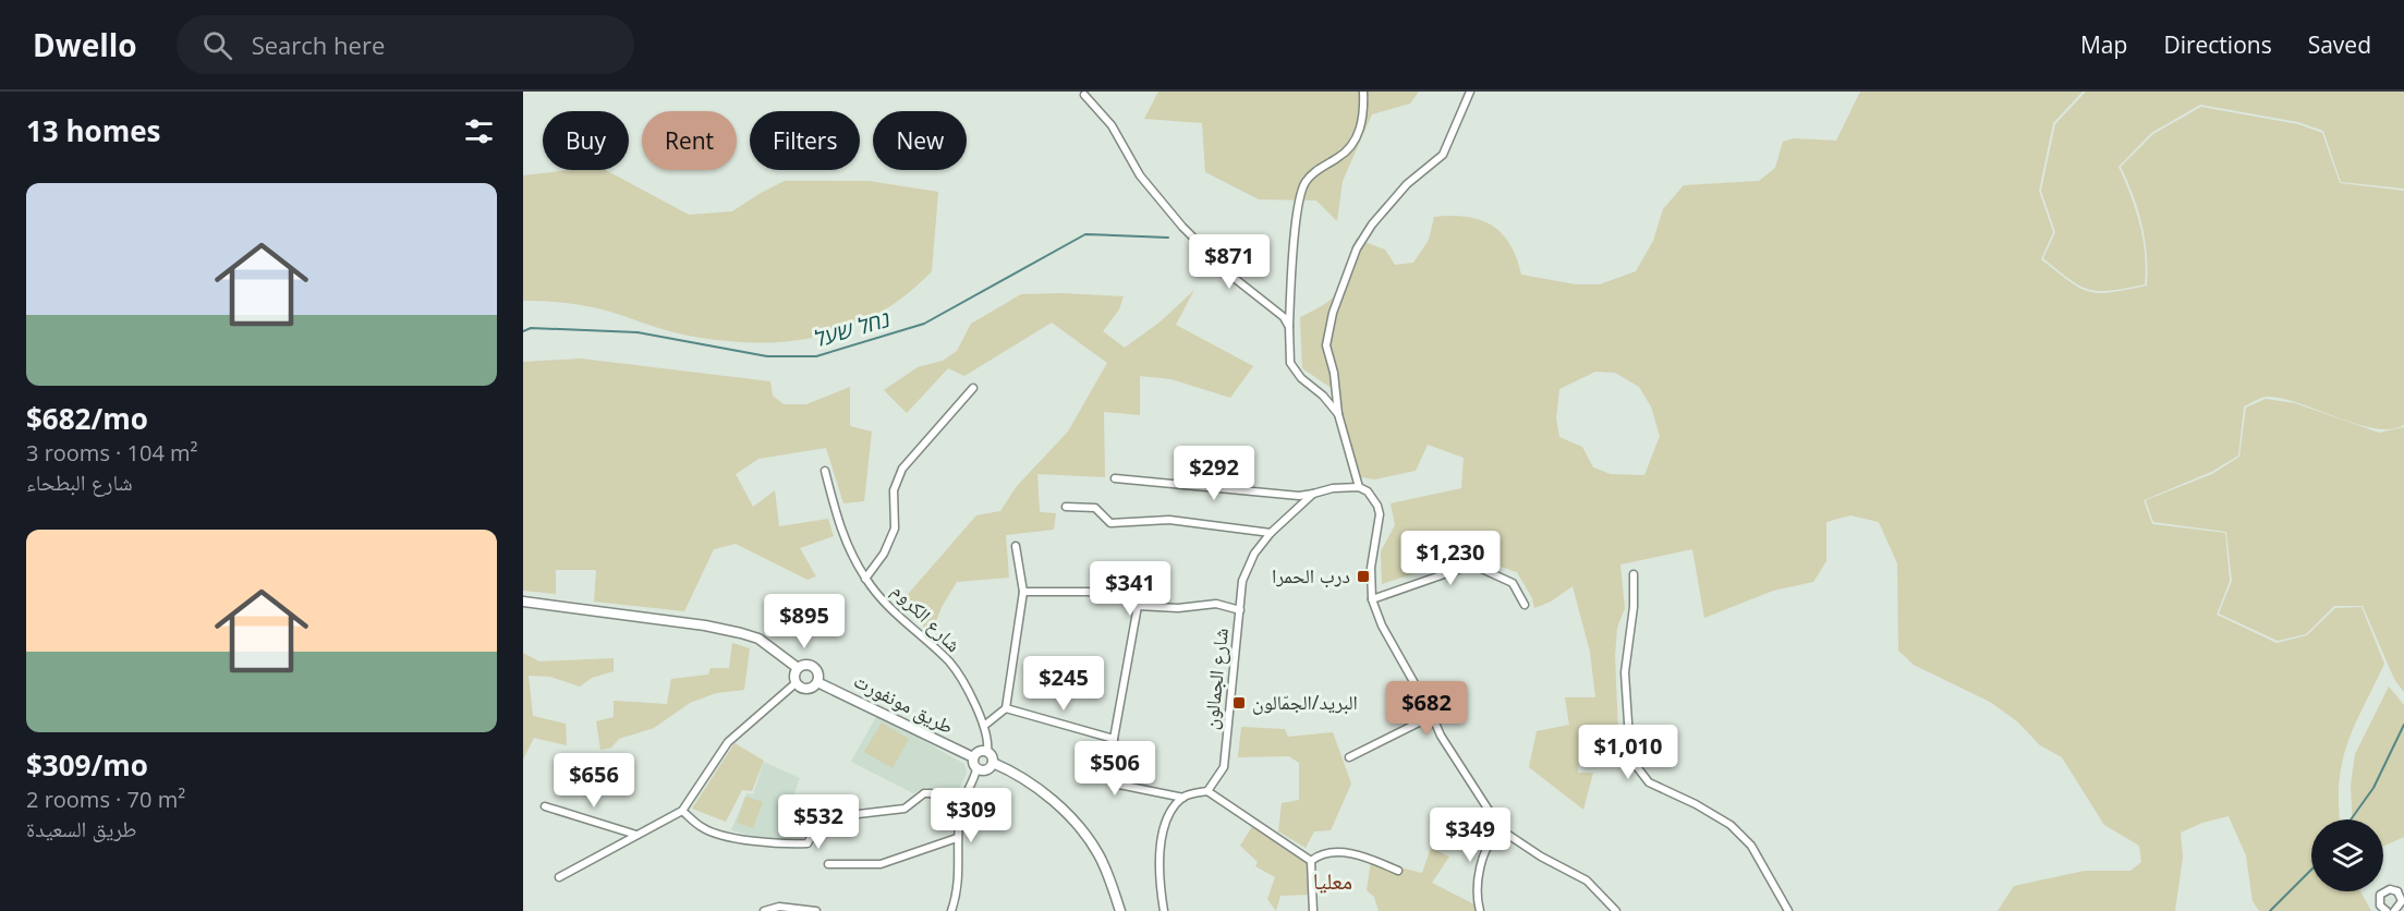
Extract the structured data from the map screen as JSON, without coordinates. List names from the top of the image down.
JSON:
{
  "streets": {
    "main road": ["طريق مونفورت"],
    "street": ["شارع الكروم", "شارع الجمالون"]
  },
  "crossings": [
    ["شارع الكروم", "طريق مونفورت"]
  ],
  "districts": ["معليا"],
  "water": ["נחל שעל"],
  "places": {
    "transit": ["درب الحمرا", "البريد/الجمّالون"]
  },
  "page": {
    "header": "Dwello",
    "search": "Search here",
    "nav": ["Map", "Directions", "Saved"],
    "heading": "13 homes",
    "chip": [
      "Buy",
      "Rent",
      "Filters",
      "New"
    ],
    "list": [
      {
        "name": "$682/mo",
        "note": "3 rooms · 104 m² · شارع البطحاء"
      },
      {
        "name": "$309/mo",
        "note": "2 rooms · 70 m² · طريق السعيدة"
      }
    ],
    "price": [
      "$871",
      "$292",
      "$1,230",
      "$341",
      "$895",
      "$245",
      "$682",
      "$1,010",
      "$506",
      "$656",
      "$309",
      "$532",
      "$349"
    ]
  }
}
